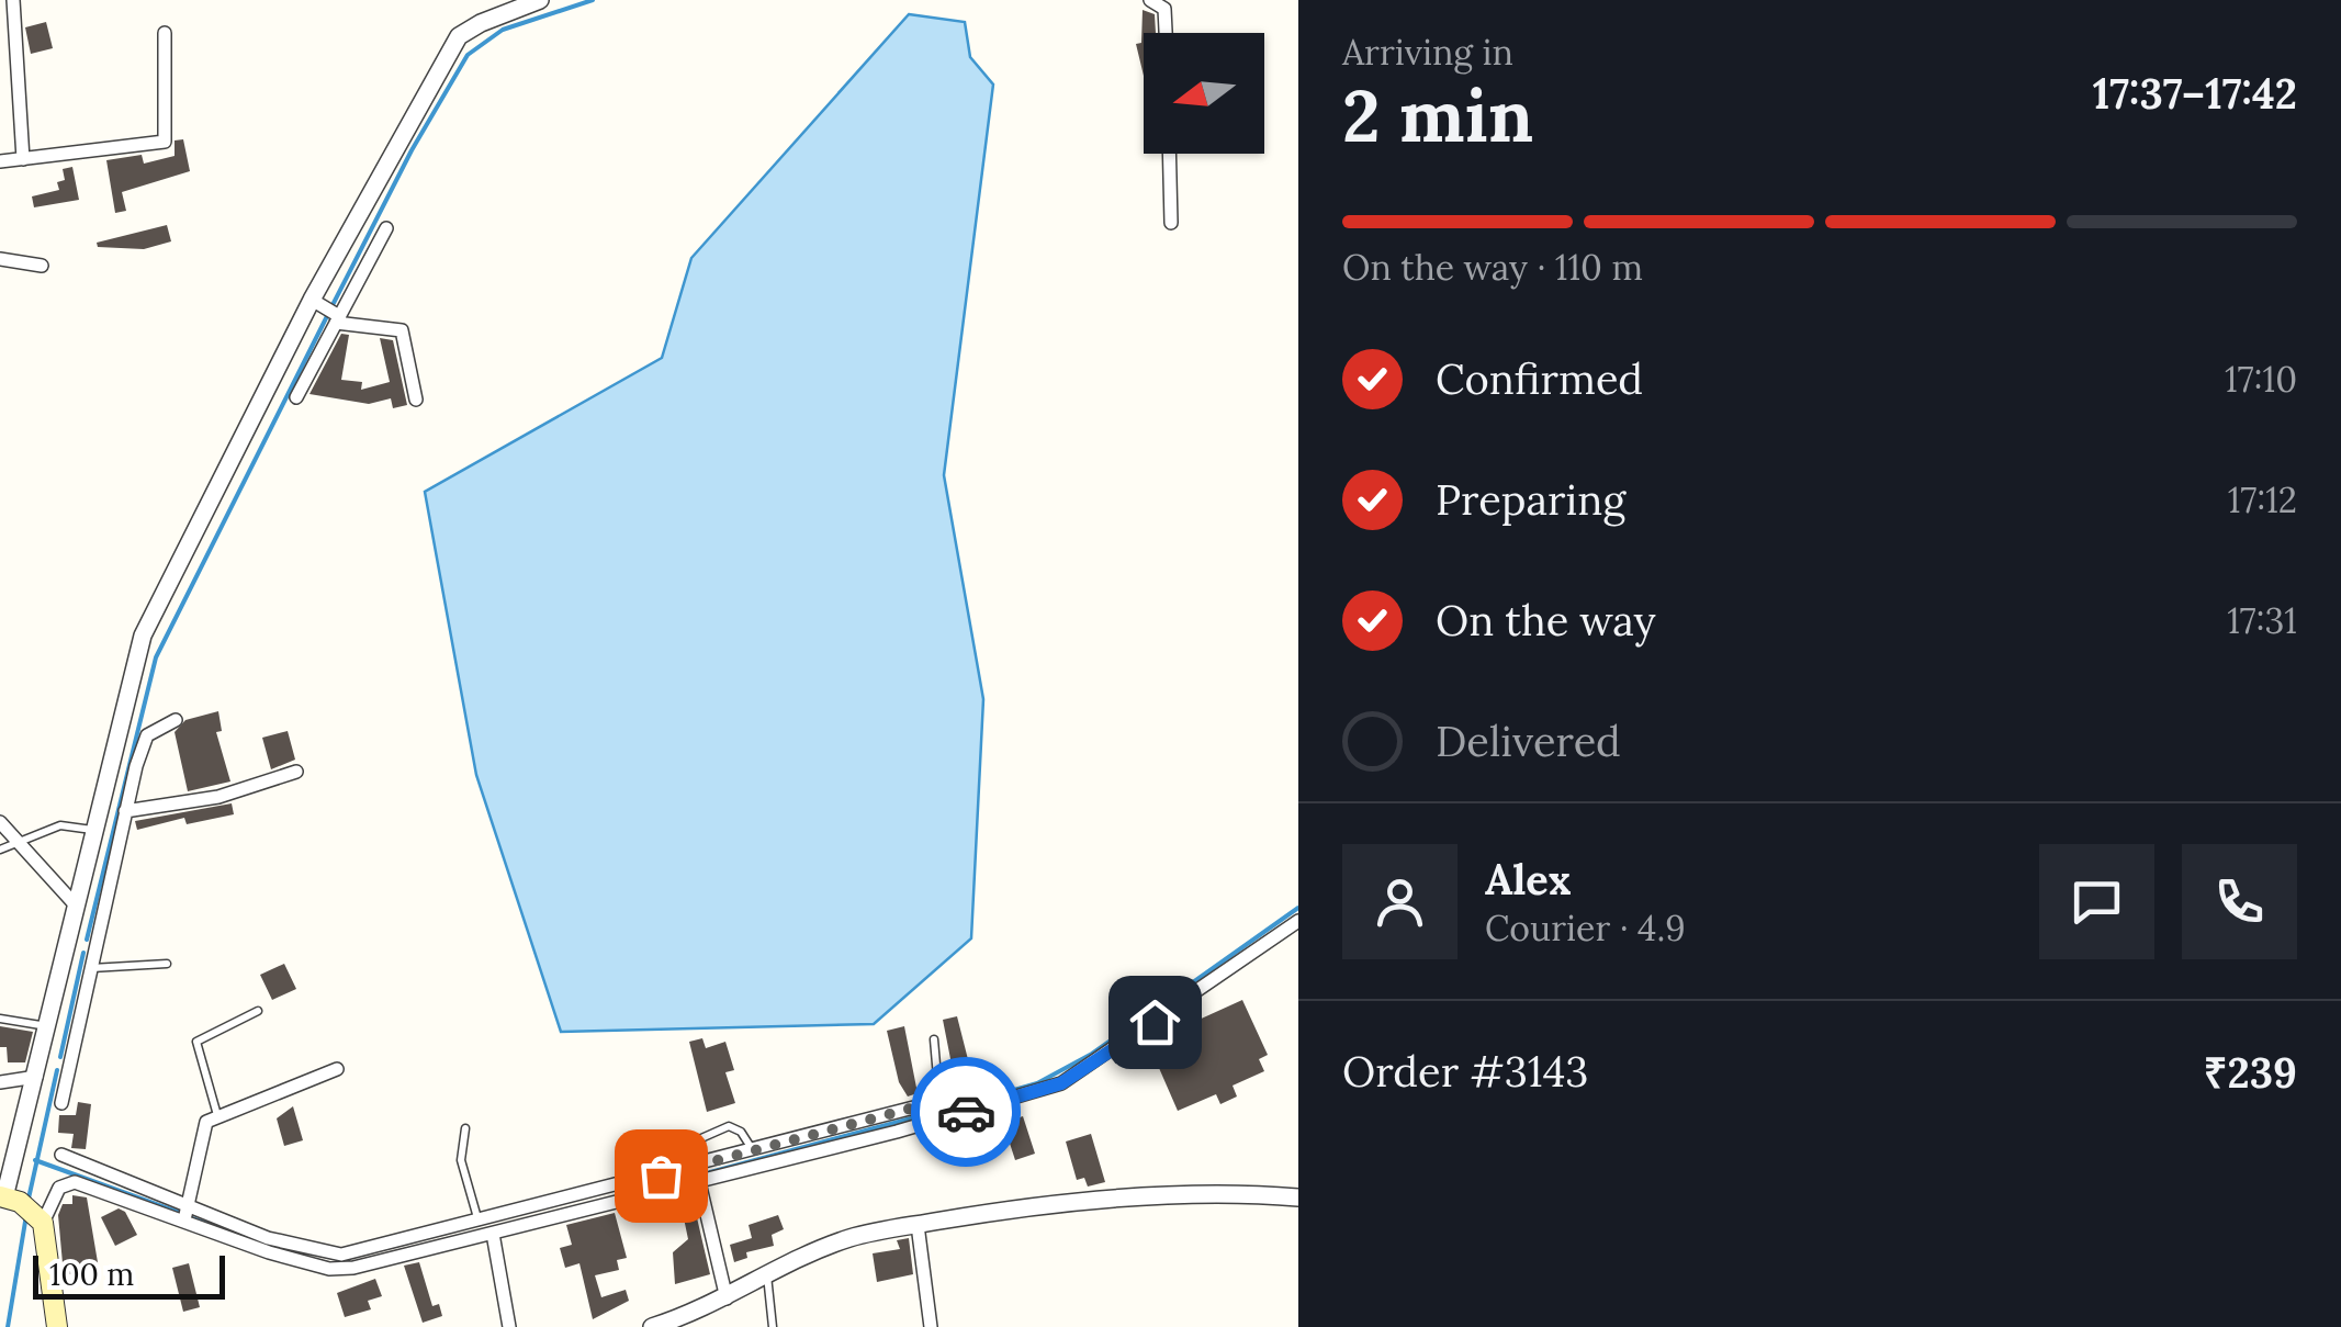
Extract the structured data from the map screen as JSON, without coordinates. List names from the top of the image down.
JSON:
{
  "scale_bar": "100 m",
  "north": "left",
  "page": {
    "heading": ["2 min", "Arriving in", "17:37–17:42"],
    "panel": [
      "Alex",
      "Courier · 4.9",
      "Order #3143",
      "₹239"
    ],
    "bar": "On the way · 110 m",
    "list": [
      ["Confirmed", "17:10"],
      ["Preparing", "17:12"],
      ["On the way", "17:31"],
      "Delivered"
    ],
    "scale": "100 m"
  }
}
